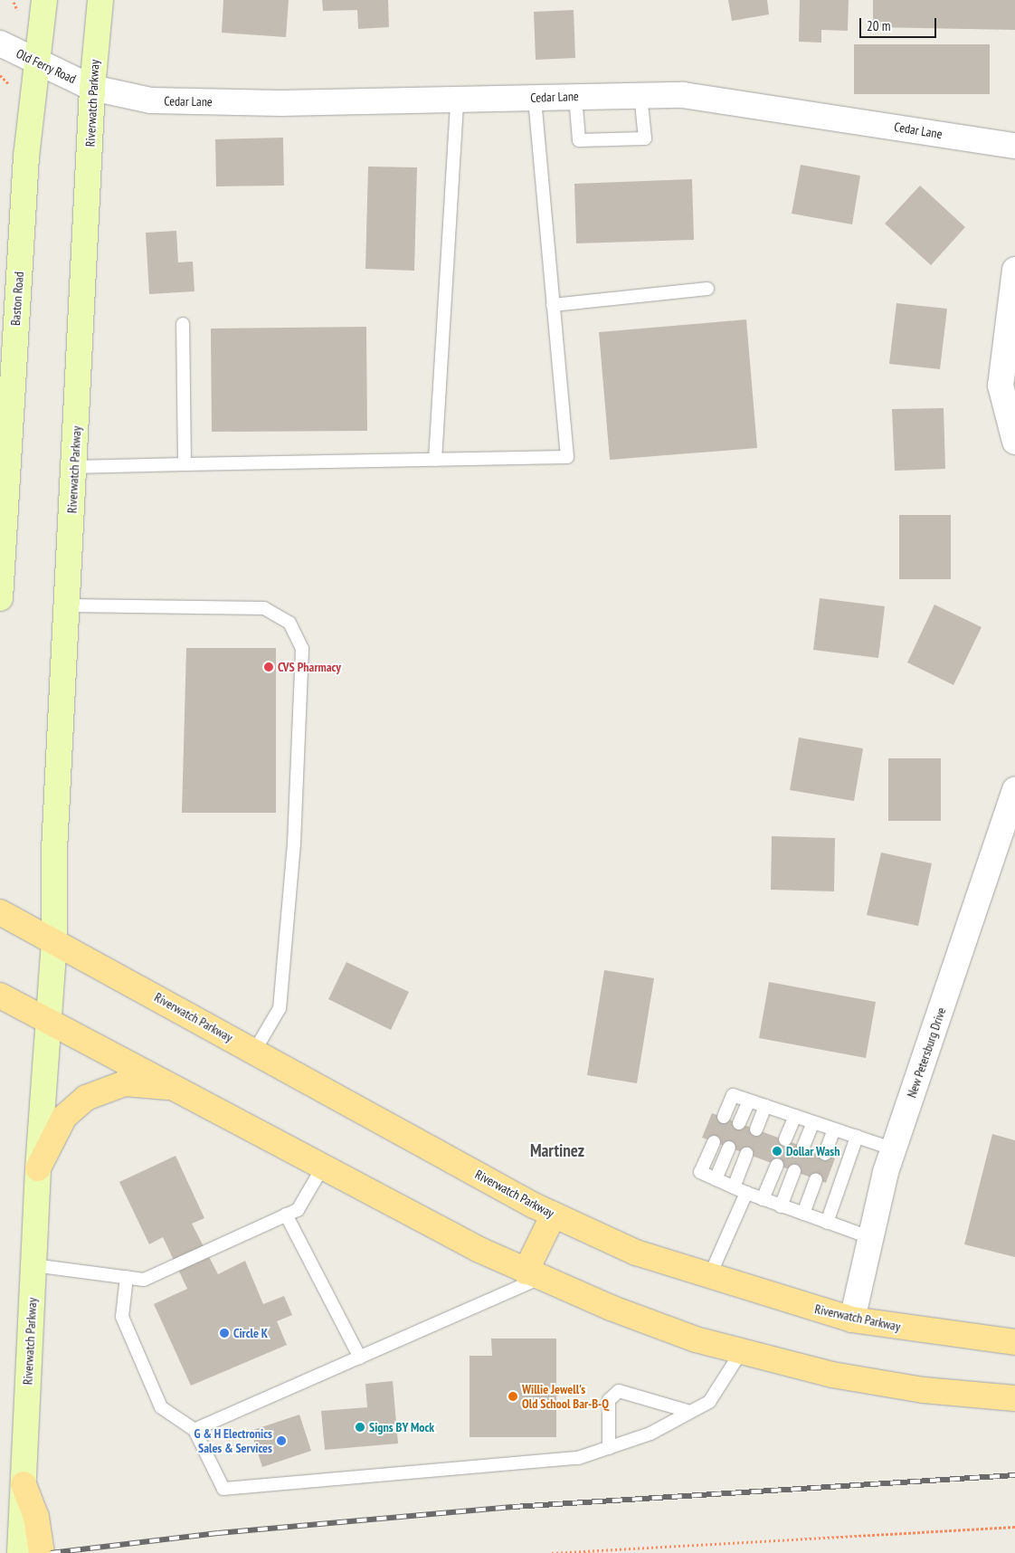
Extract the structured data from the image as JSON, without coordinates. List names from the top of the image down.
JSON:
{
  "streets": {
    "main road": ["Riverwatch Parkway", "Baston Road"],
    "street": ["Old Ferry Road", "Cedar Lane", "New Petersburg Drive"]
  },
  "crossings": [
    ["Old Ferry Road", "Cedar Lane"],
    ["Old Ferry Road", "Riverwatch Parkway"],
    ["Old Ferry Road", "Baston Road"],
    ["Cedar Lane", "Riverwatch Parkway"],
    ["Riverwatch Parkway", "New Petersburg Drive"]
  ],
  "districts": ["Martinez"],
  "places": [
    "CVS Pharmacy",
    "Dollar Wash",
    "Circle K",
    "Willie Jewell's Old School Bar-B-Q",
    "Signs BY Mock",
    "G & H Electronics Sales & Services"
  ],
  "scale_bar": "20 m"
}
